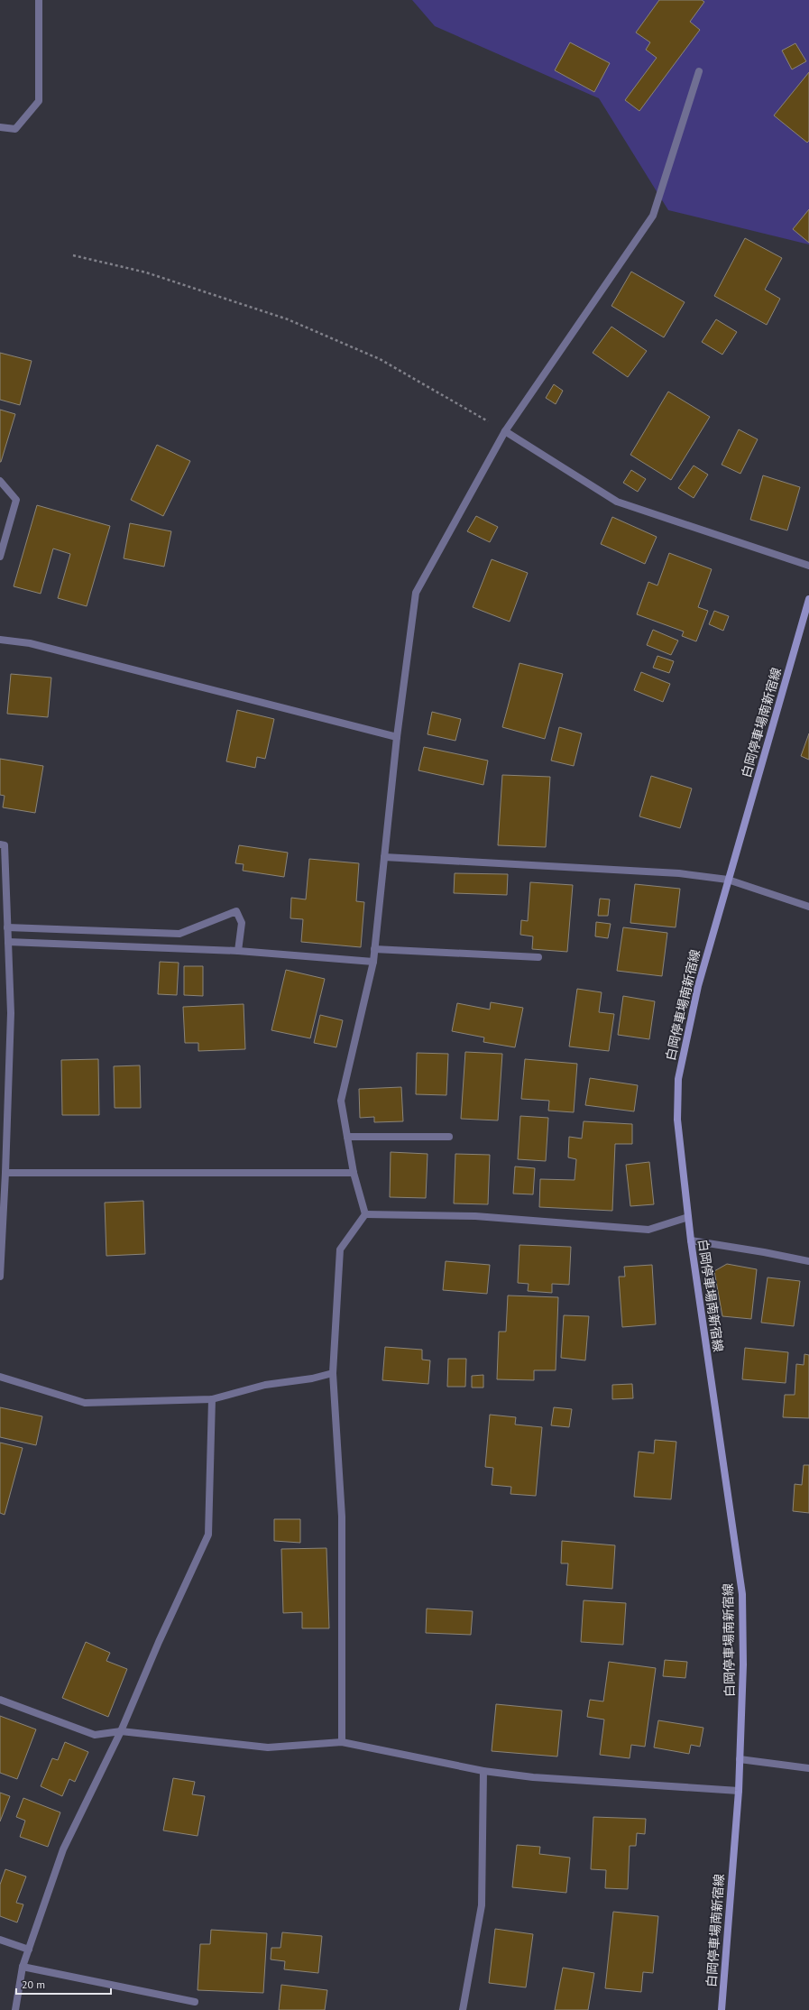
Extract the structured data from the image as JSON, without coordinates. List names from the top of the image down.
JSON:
{
  "streets": {
    "main road": ["白岡停車場南新宿線"]
  },
  "scale_bar": "20 m"
}
